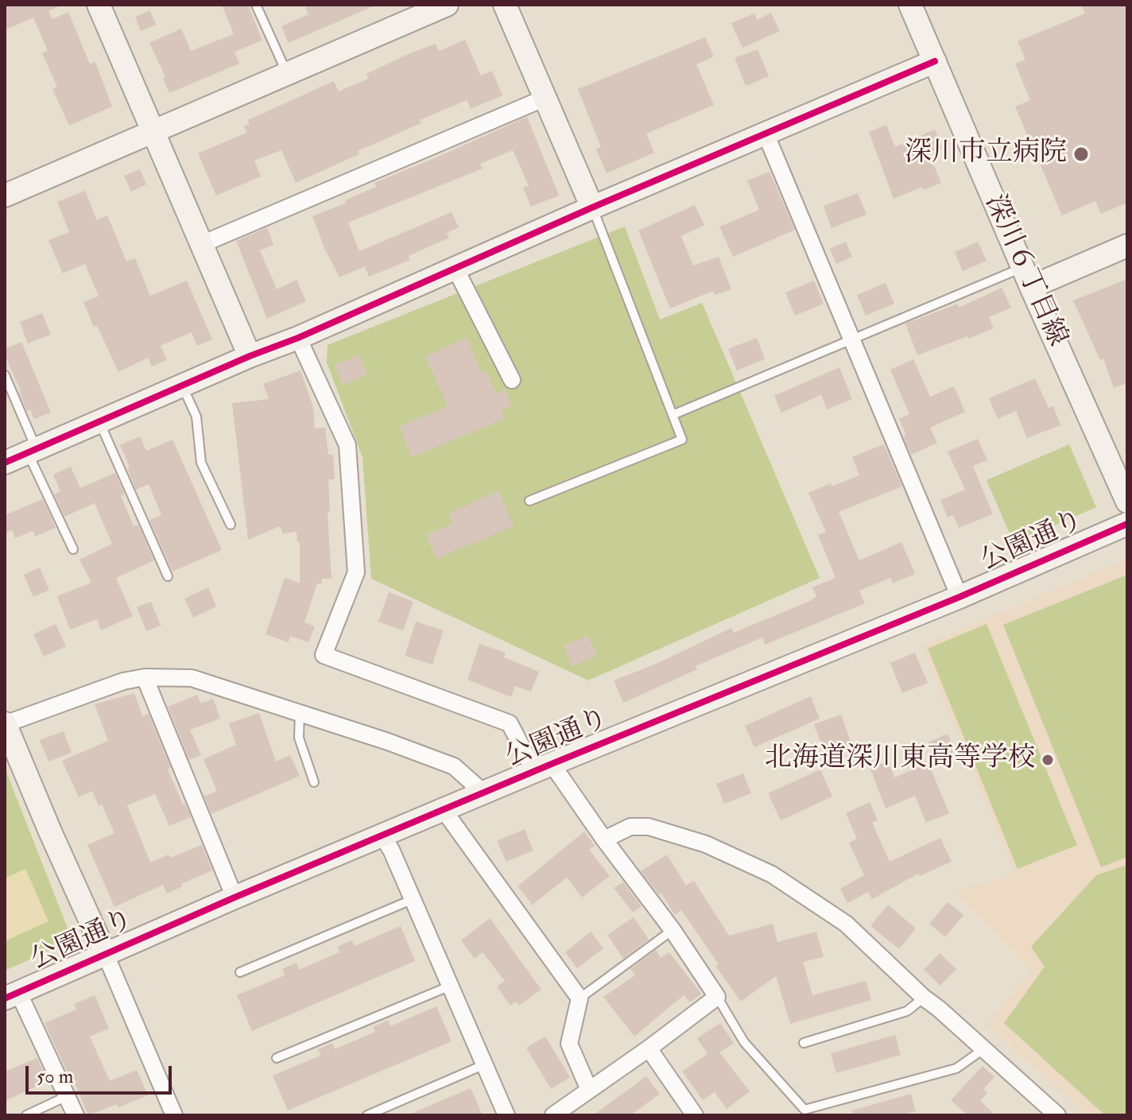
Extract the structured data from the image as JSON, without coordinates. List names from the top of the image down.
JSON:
{
  "streets": {
    "street": ["深川６丁目線", "公園通り"]
  },
  "places": ["深川市立病院", "北海道深川東高等学校"],
  "scale_bar": "50 m"
}
